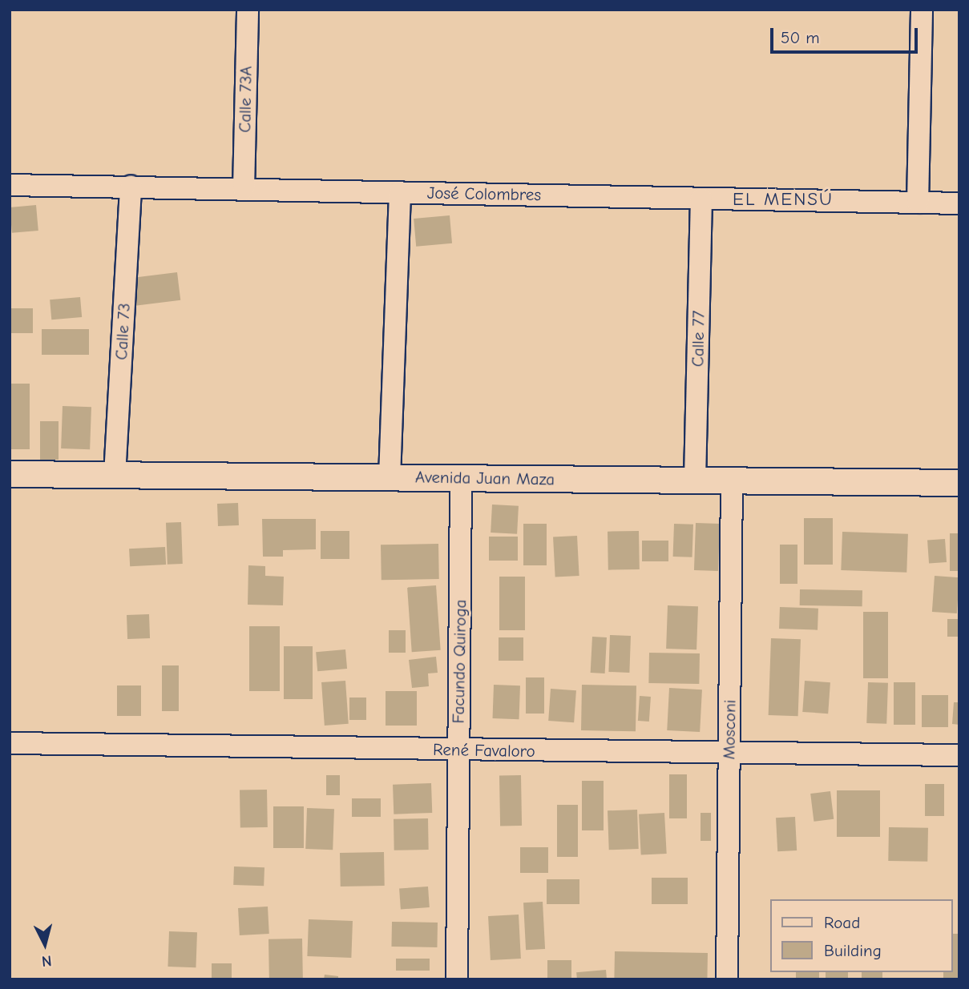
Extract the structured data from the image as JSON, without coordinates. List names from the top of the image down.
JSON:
{
  "streets": {
    "main road": ["Avenida Juan Maza"],
    "street": [
      "Calle 73A",
      "José Colombres",
      "Calle 73",
      "Calle 77",
      "Facundo Quiroga",
      "Mosconi",
      "René Favaloro"
    ]
  },
  "crossings": [
    ["Calle 73A", "José Colombres"],
    ["José Colombres", "Calle 73"],
    ["José Colombres", "Calle 77"],
    ["Calle 73", "Avenida Juan Maza"],
    ["Calle 77", "Avenida Juan Maza"],
    ["Avenida Juan Maza", "Facundo Quiroga"],
    ["Avenida Juan Maza", "Mosconi"],
    ["Facundo Quiroga", "René Favaloro"],
    ["Mosconi", "René Favaloro"]
  ],
  "districts": ["EL MENSÚ"],
  "legend": ["Road", "Building"],
  "scale_bar": "50 m",
  "north": "bottom"
}
